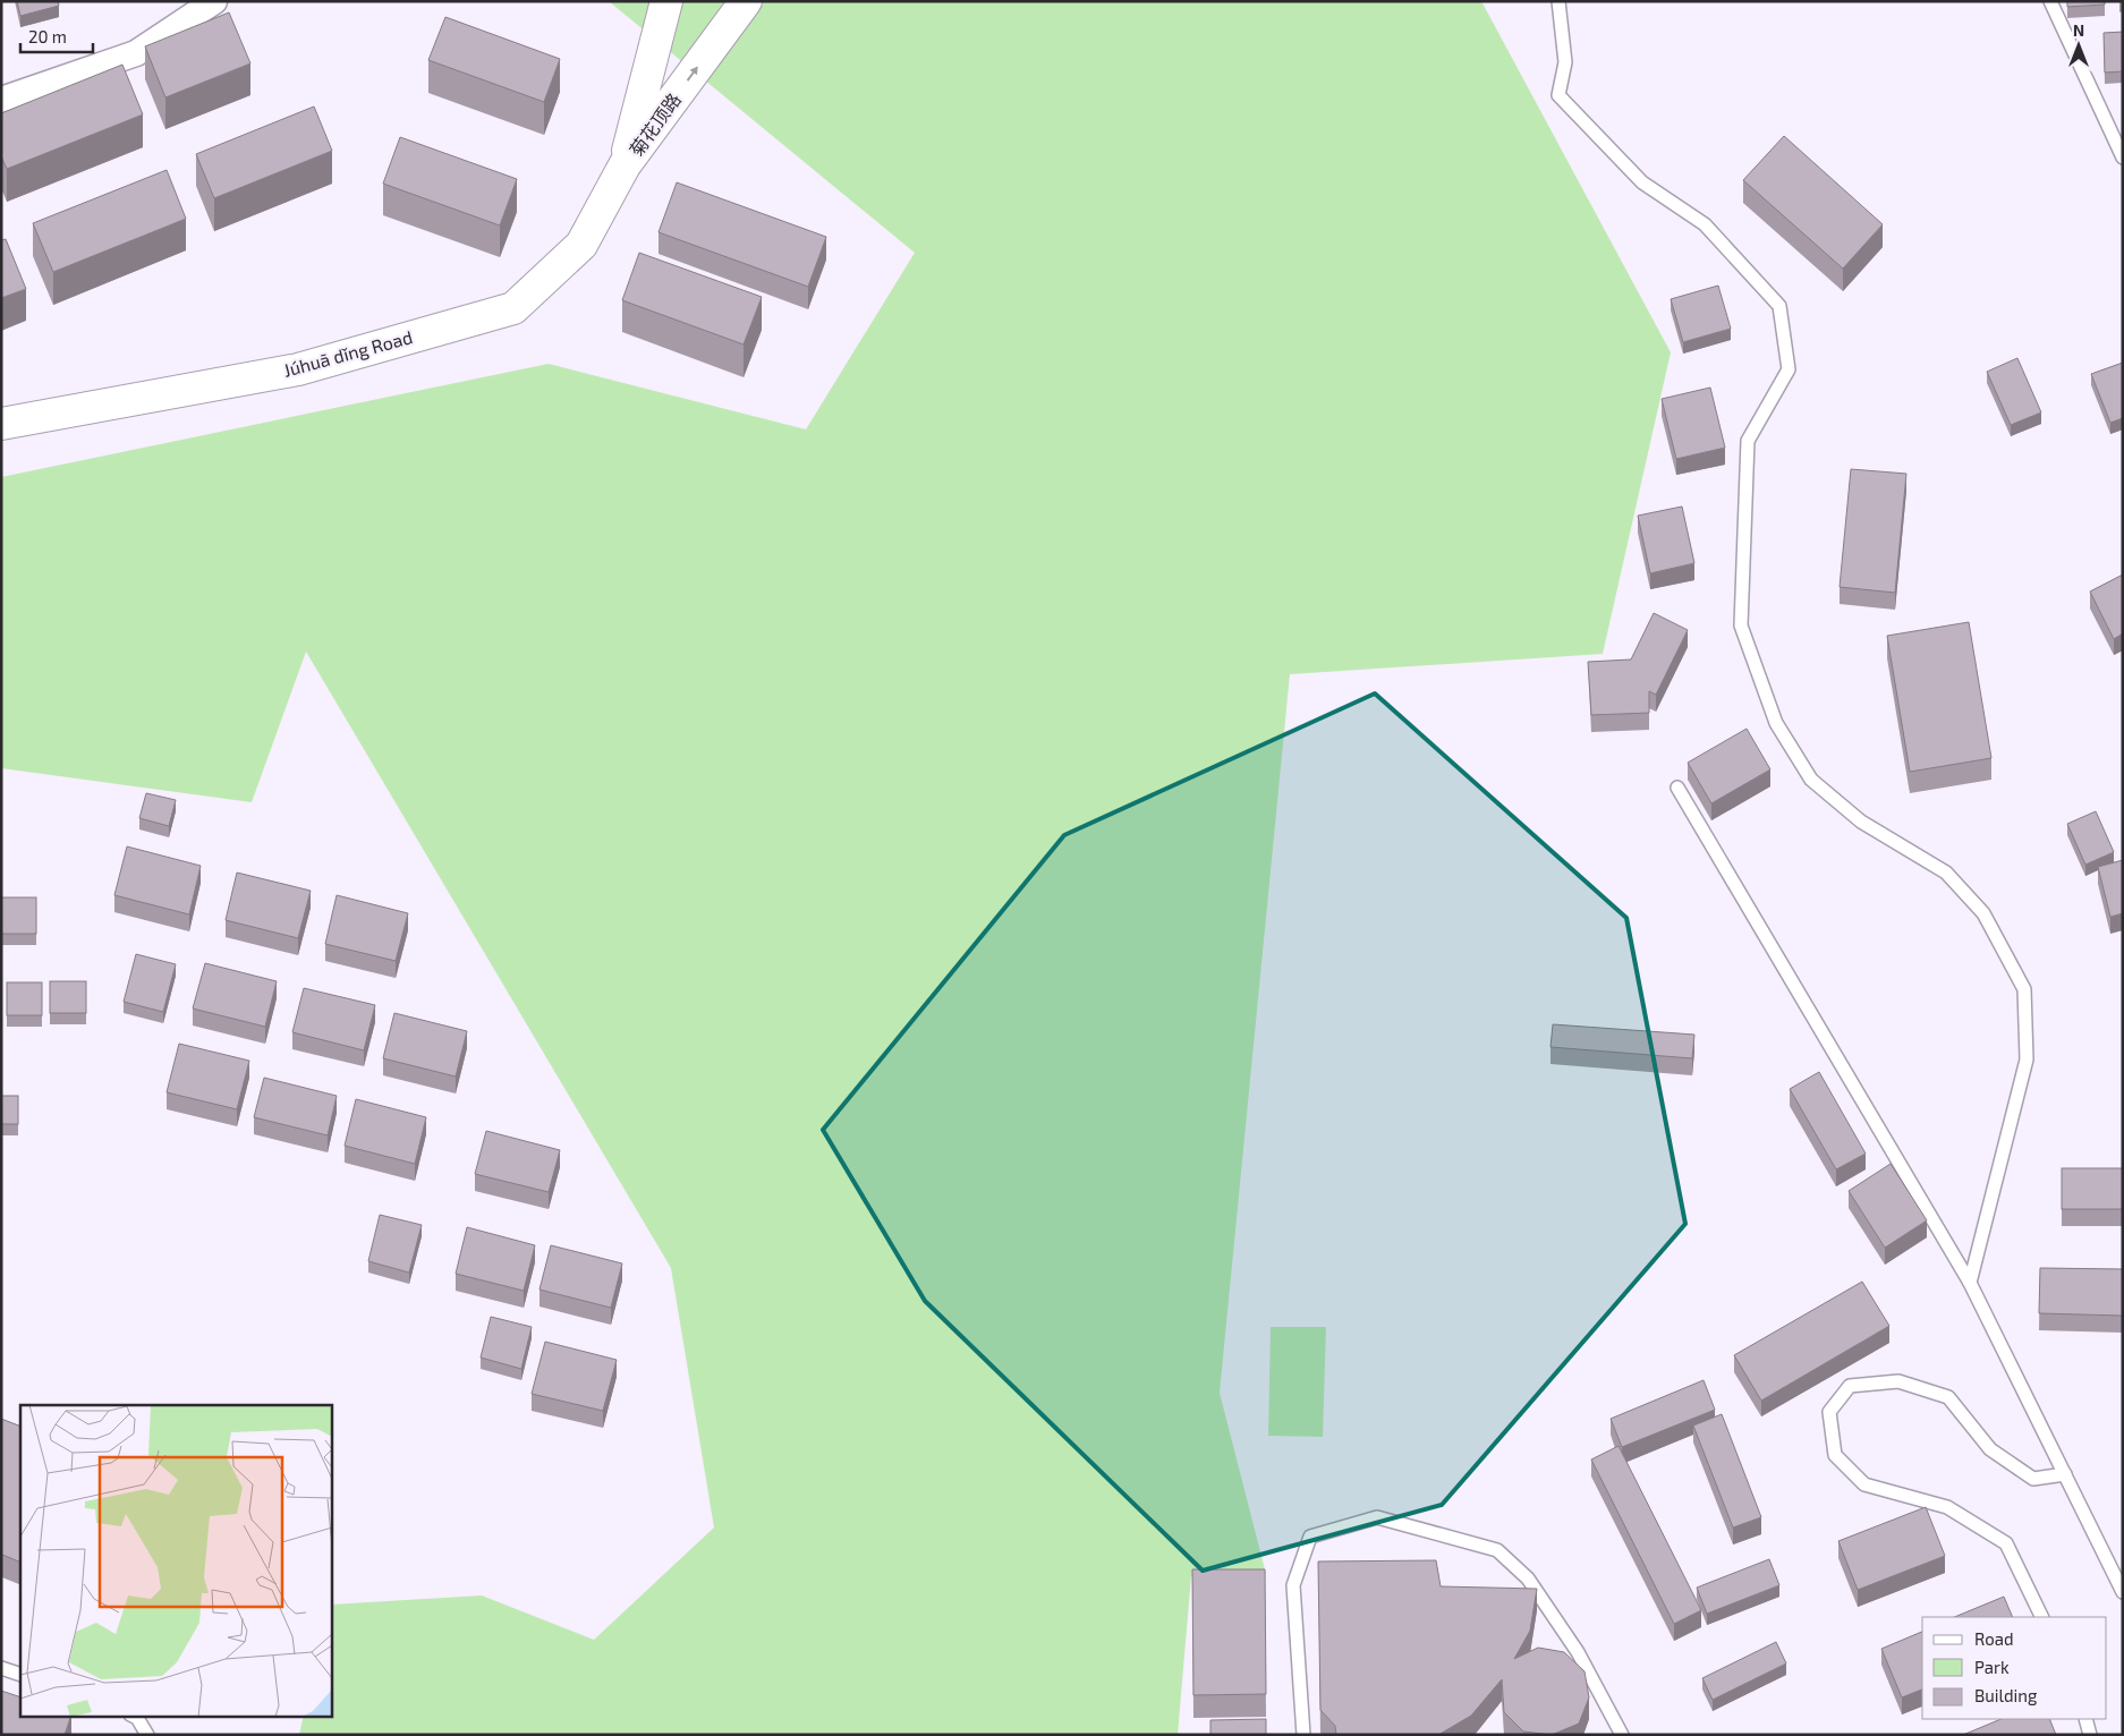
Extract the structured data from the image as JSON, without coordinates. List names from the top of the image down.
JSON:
{
  "streets": {
    "street": ["菊花顶路", "Júhuā dǐng Road"]
  },
  "crossings": [
    ["菊花顶路", "Júhuā dǐng Road"]
  ],
  "legend": ["Road", "Park", "Building"],
  "scale_bar": "20 m",
  "north": "top"
}
